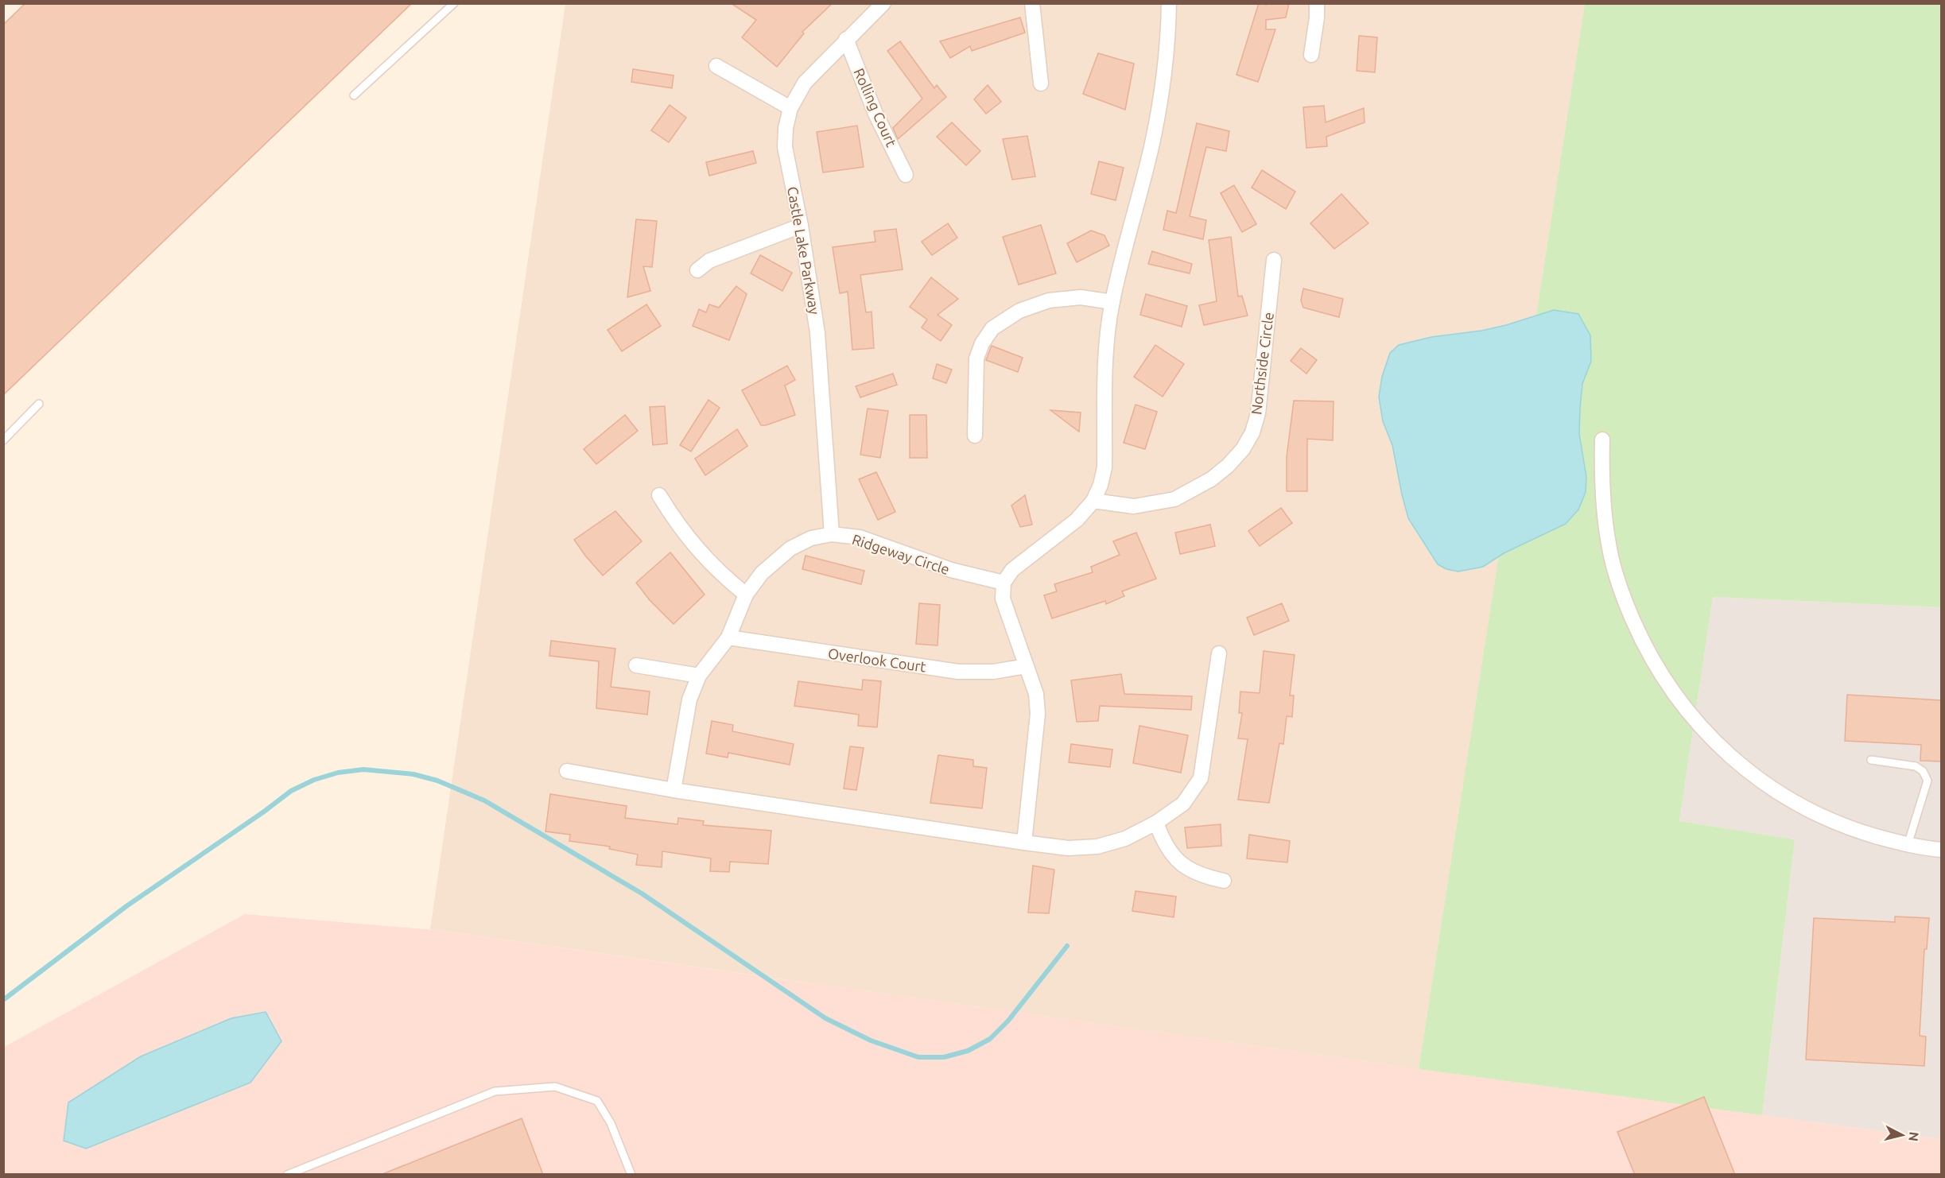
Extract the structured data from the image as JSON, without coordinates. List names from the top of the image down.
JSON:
{
  "streets": {
    "street": [
      "Rolling Court",
      "Castle Lake Parkway",
      "Northside Circle",
      "Ridgeway Circle",
      "Overlook Court"
    ]
  },
  "crossings": [
    ["Rolling Court", "Castle Lake Parkway"],
    ["Castle Lake Parkway", "Ridgeway Circle"],
    ["Ridgeway Circle", "Overlook Court"]
  ],
  "north": "right"
}
